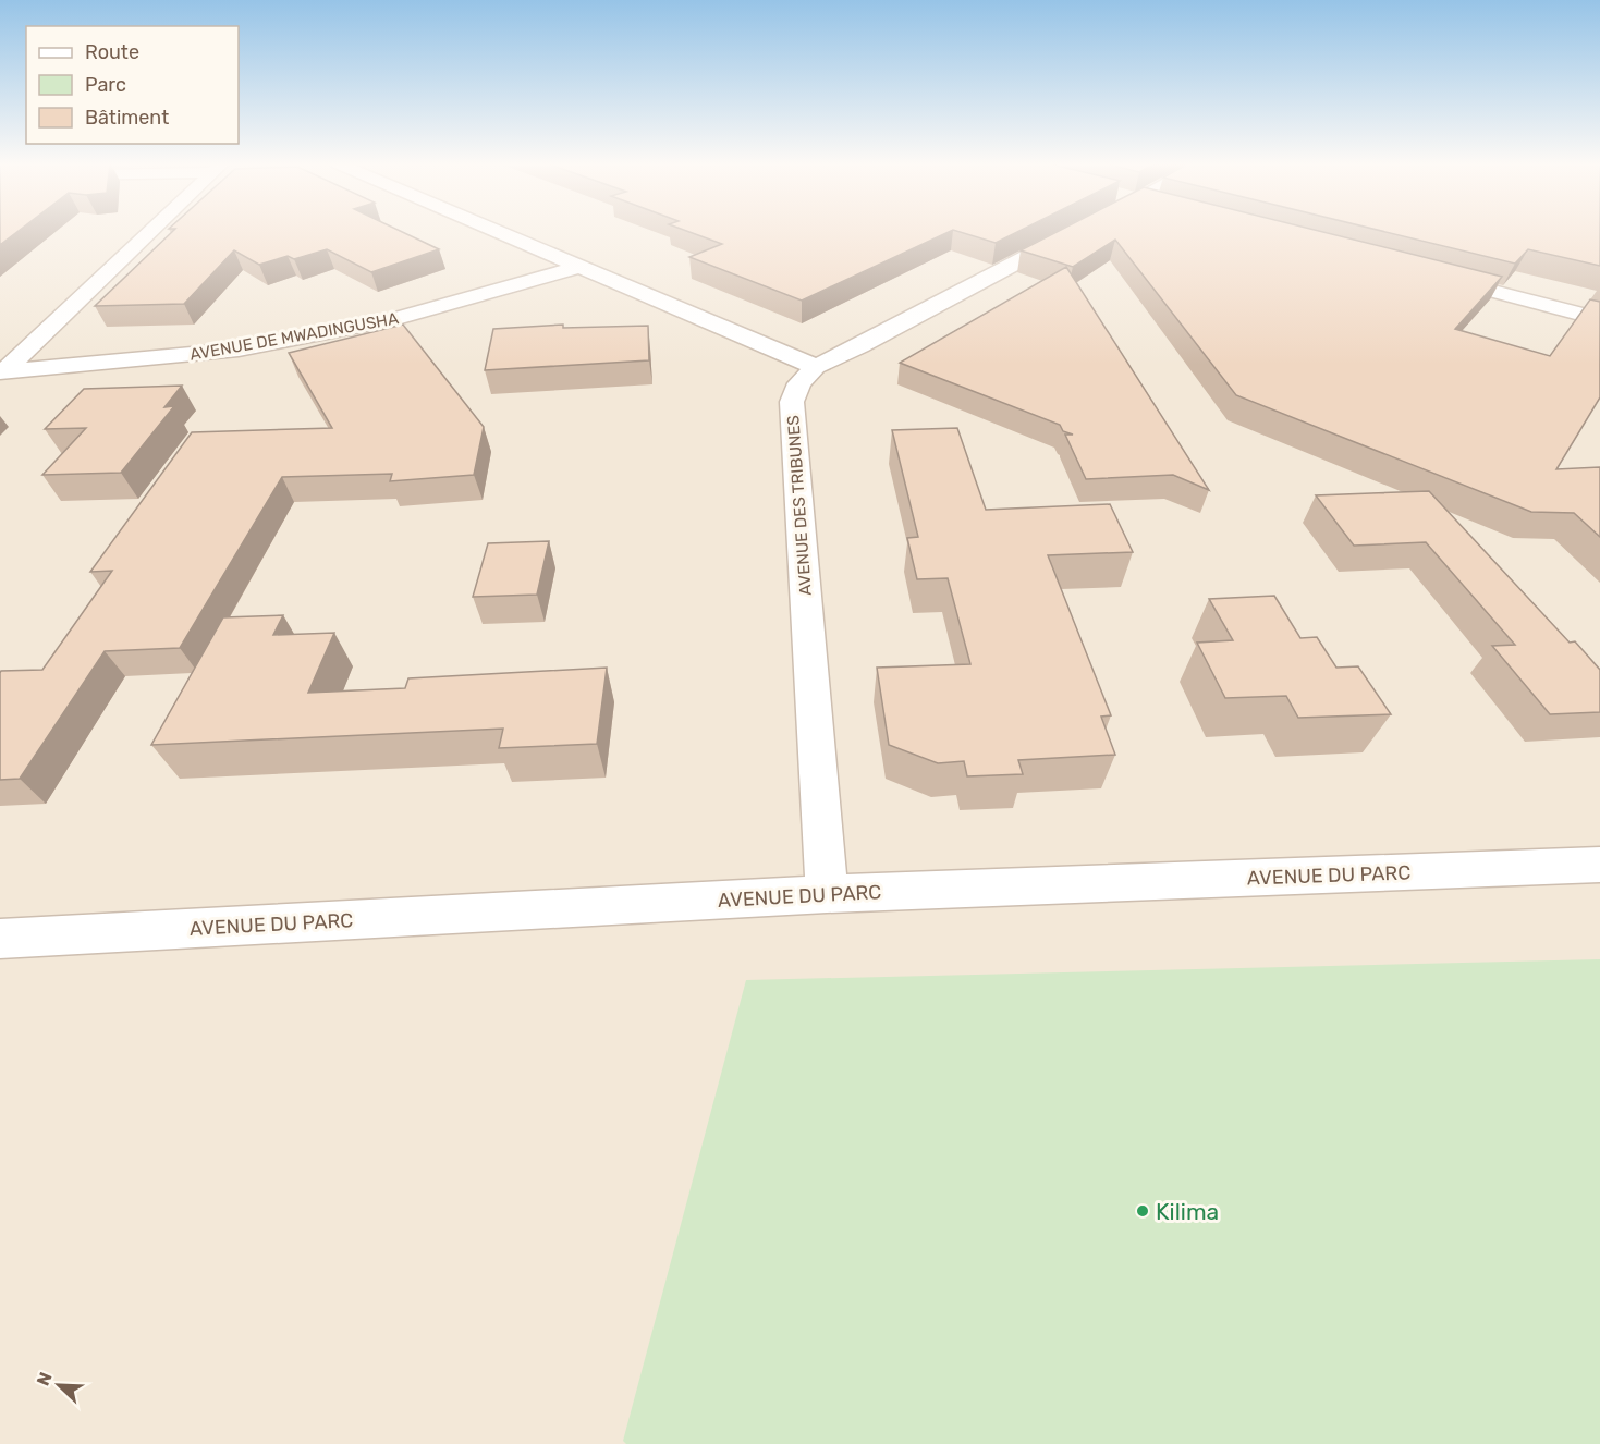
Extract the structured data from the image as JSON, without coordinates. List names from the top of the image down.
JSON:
{
  "streets": {
    "street": ["AVENUE DE MWADINGUSHA", "AVENUE DES TRIBUNES", "AVENUE DU PARC"]
  },
  "crossings": [
    ["AVENUE DES TRIBUNES", "AVENUE DU PARC"]
  ],
  "places": ["Kilima"],
  "legend": ["Route", "Parc", "Bâtiment"],
  "north": "top left"
}
